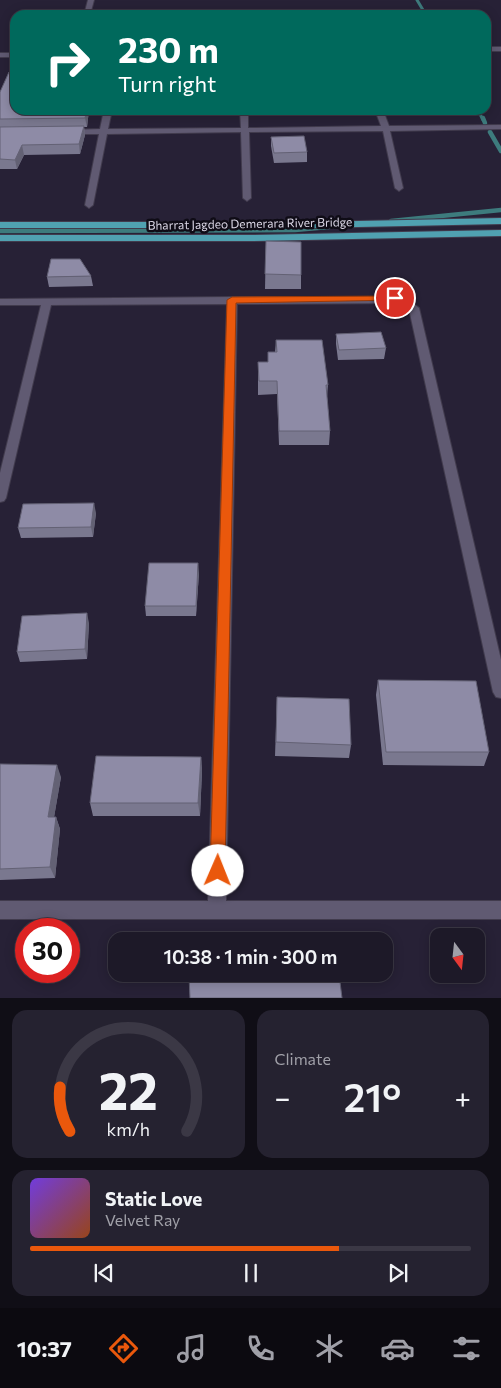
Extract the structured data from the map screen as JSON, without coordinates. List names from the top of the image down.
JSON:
{
  "streets": {
    "main road": ["Bharrat Jagdeo Demerara River Bridge"]
  },
  "north": "bottom",
  "page": {
    "turn": ["230 m", "Turn right"],
    "limit": "30",
    "trip": "10:38 · 1 min · 300 m",
    "tile": "Climate",
    "heat": ["−", "21°", "+"],
    "song": ["Static Love", "Velvet Ray"],
    "tabs": "10:37",
    "gauge": ["22", "km/h"]
  }
}
